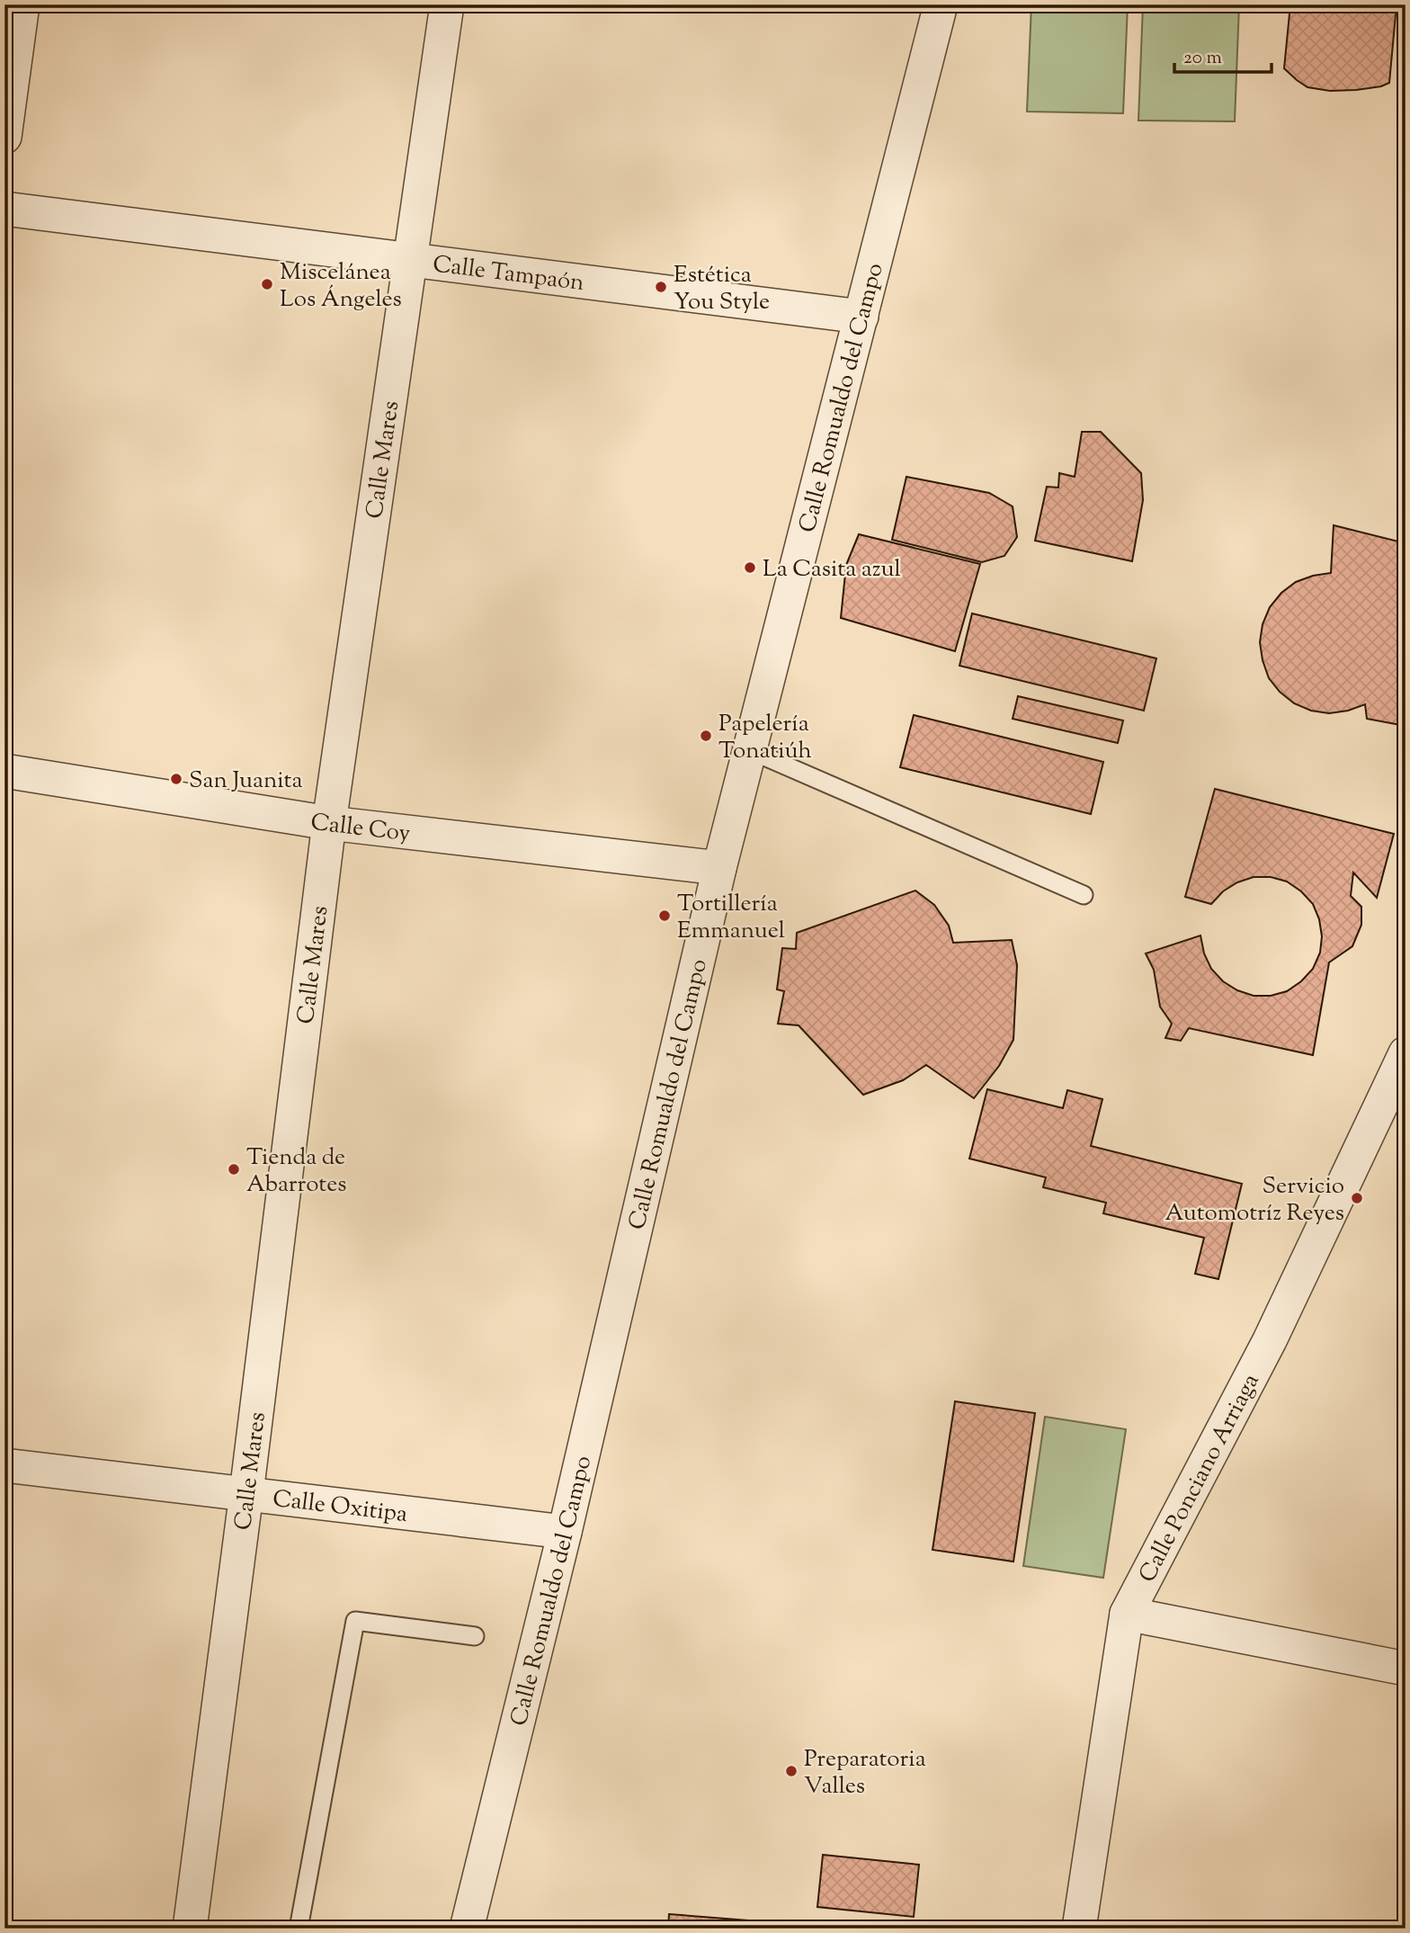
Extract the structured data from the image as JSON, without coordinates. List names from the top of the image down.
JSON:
{
  "streets": {
    "street": [
      "Calle Tampaón",
      "Calle Romualdo del Campo",
      "Calle Mares",
      "Calle Coy",
      "Calle Ponciano Arriaga",
      "Calle Oxitipa"
    ]
  },
  "crossings": [
    ["Calle Tampaón", "Calle Romualdo del Campo"],
    ["Calle Tampaón", "Calle Mares"],
    ["Calle Romualdo del Campo", "Calle Coy"],
    ["Calle Romualdo del Campo", "Calle Oxitipa"],
    ["Calle Mares", "Calle Coy"],
    ["Calle Mares", "Calle Oxitipa"]
  ],
  "places": [
    "Miscelánea Los Ángeles",
    "Estética You Style",
    "La Casita azul",
    "Papelería Tonatiúh",
    "San Juanita",
    "Tortillería Emmanuel",
    "Tienda de Abarrotes",
    "Servicio Automotríz Reyes",
    "Preparatoria Valles"
  ],
  "scale_bar": "20 m"
}
